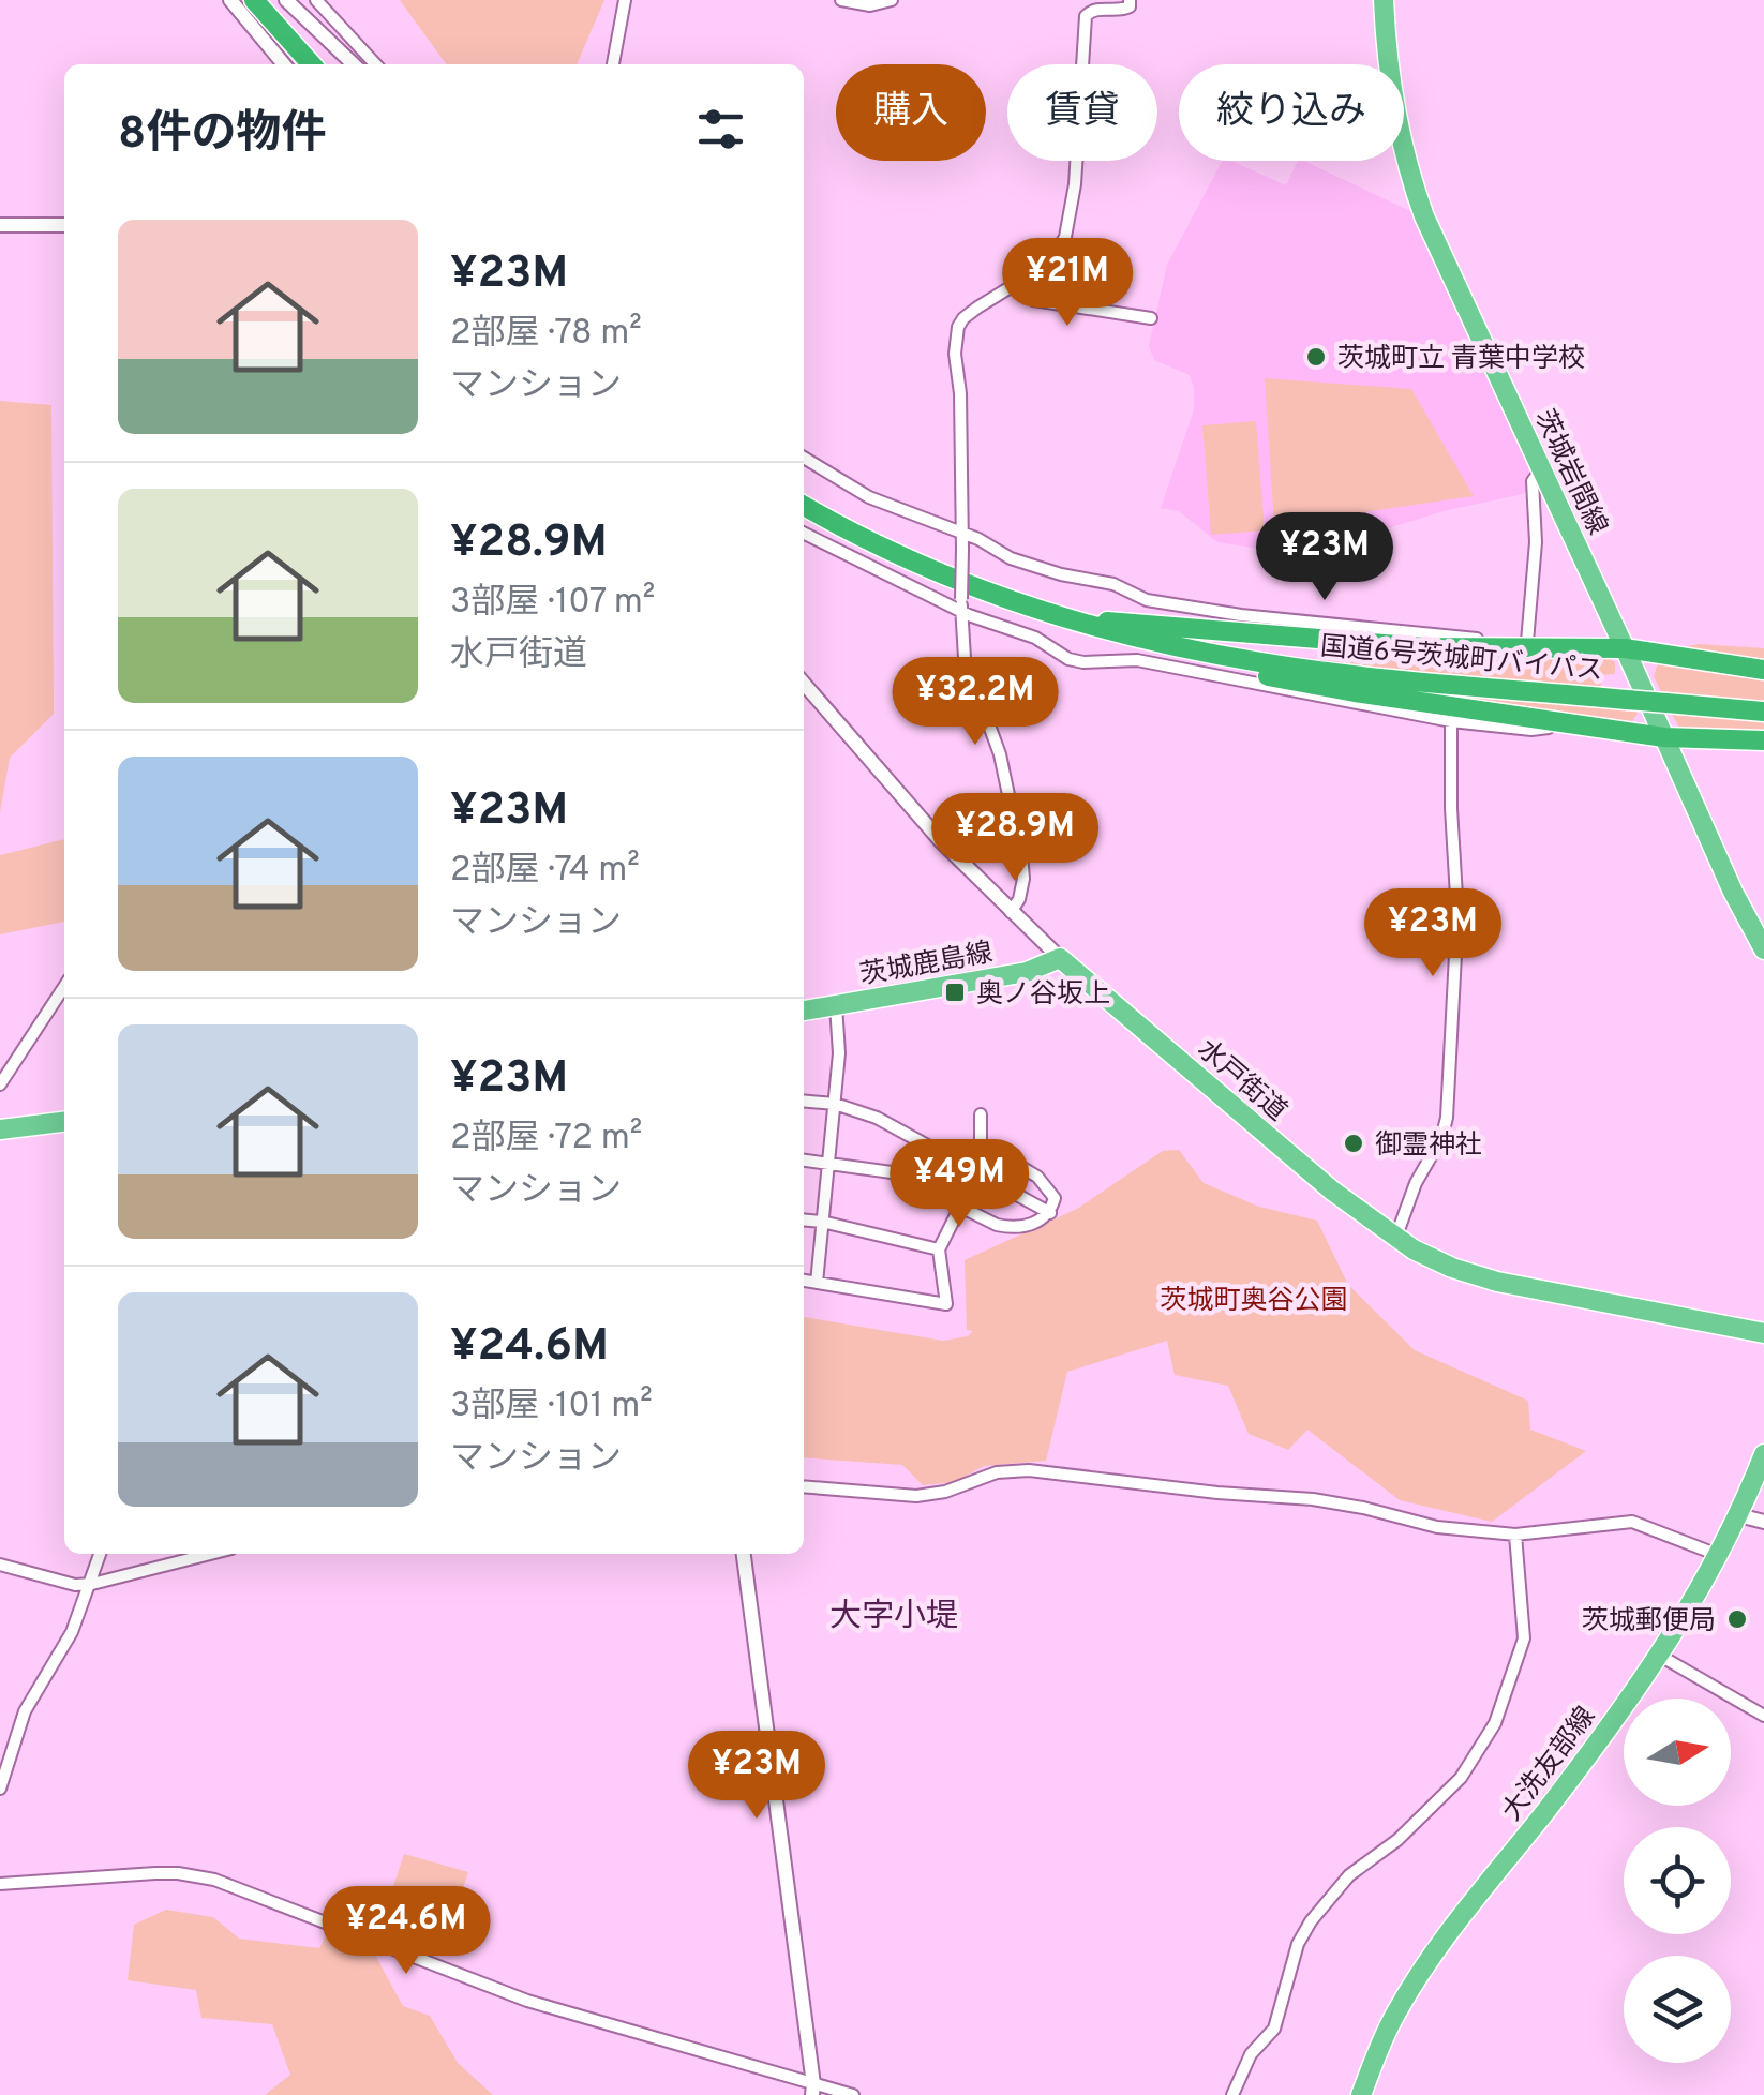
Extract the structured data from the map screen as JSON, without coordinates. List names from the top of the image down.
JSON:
{
  "streets": {
    "highway": ["国道6号茨城町バイパス"],
    "main road": [
      "茨城岩間線",
      "茨城鹿島線",
      "水戸街道",
      "大洗友部線"
    ]
  },
  "crossings": [
    ["茨城鹿島線", "水戸街道"]
  ],
  "districts": ["大字小堤"],
  "parks": ["茨城町奥谷公園"],
  "places": {
    "other": ["茨城町立 青葉中学校", "御霊神社", "茨城郵便局"],
    "transit": ["奥ノ谷坂上"]
  },
  "north": "right",
  "page": {
    "chip": ["購入", "賃貸", "絞り込み"],
    "heading": "8件の物件",
    "list": [
      {
        "name": "¥23M",
        "note": "2部屋 · 78 m² · マンション"
      },
      {
        "name": "¥28.9M",
        "note": "3部屋 · 107 m² · 水戸街道"
      },
      {
        "name": "¥23M",
        "note": "2部屋 · 74 m² · マンション"
      },
      {
        "name": "¥23M",
        "note": "2部屋 · 72 m² · マンション"
      },
      {
        "name": "¥24.6M",
        "note": "3部屋 · 101 m² · マンション"
      }
    ],
    "price": [
      "¥21M",
      "¥23M",
      "¥32.2M",
      "¥28.9M",
      "¥23M",
      "¥49M",
      "¥23M",
      "¥24.6M"
    ]
  }
}
